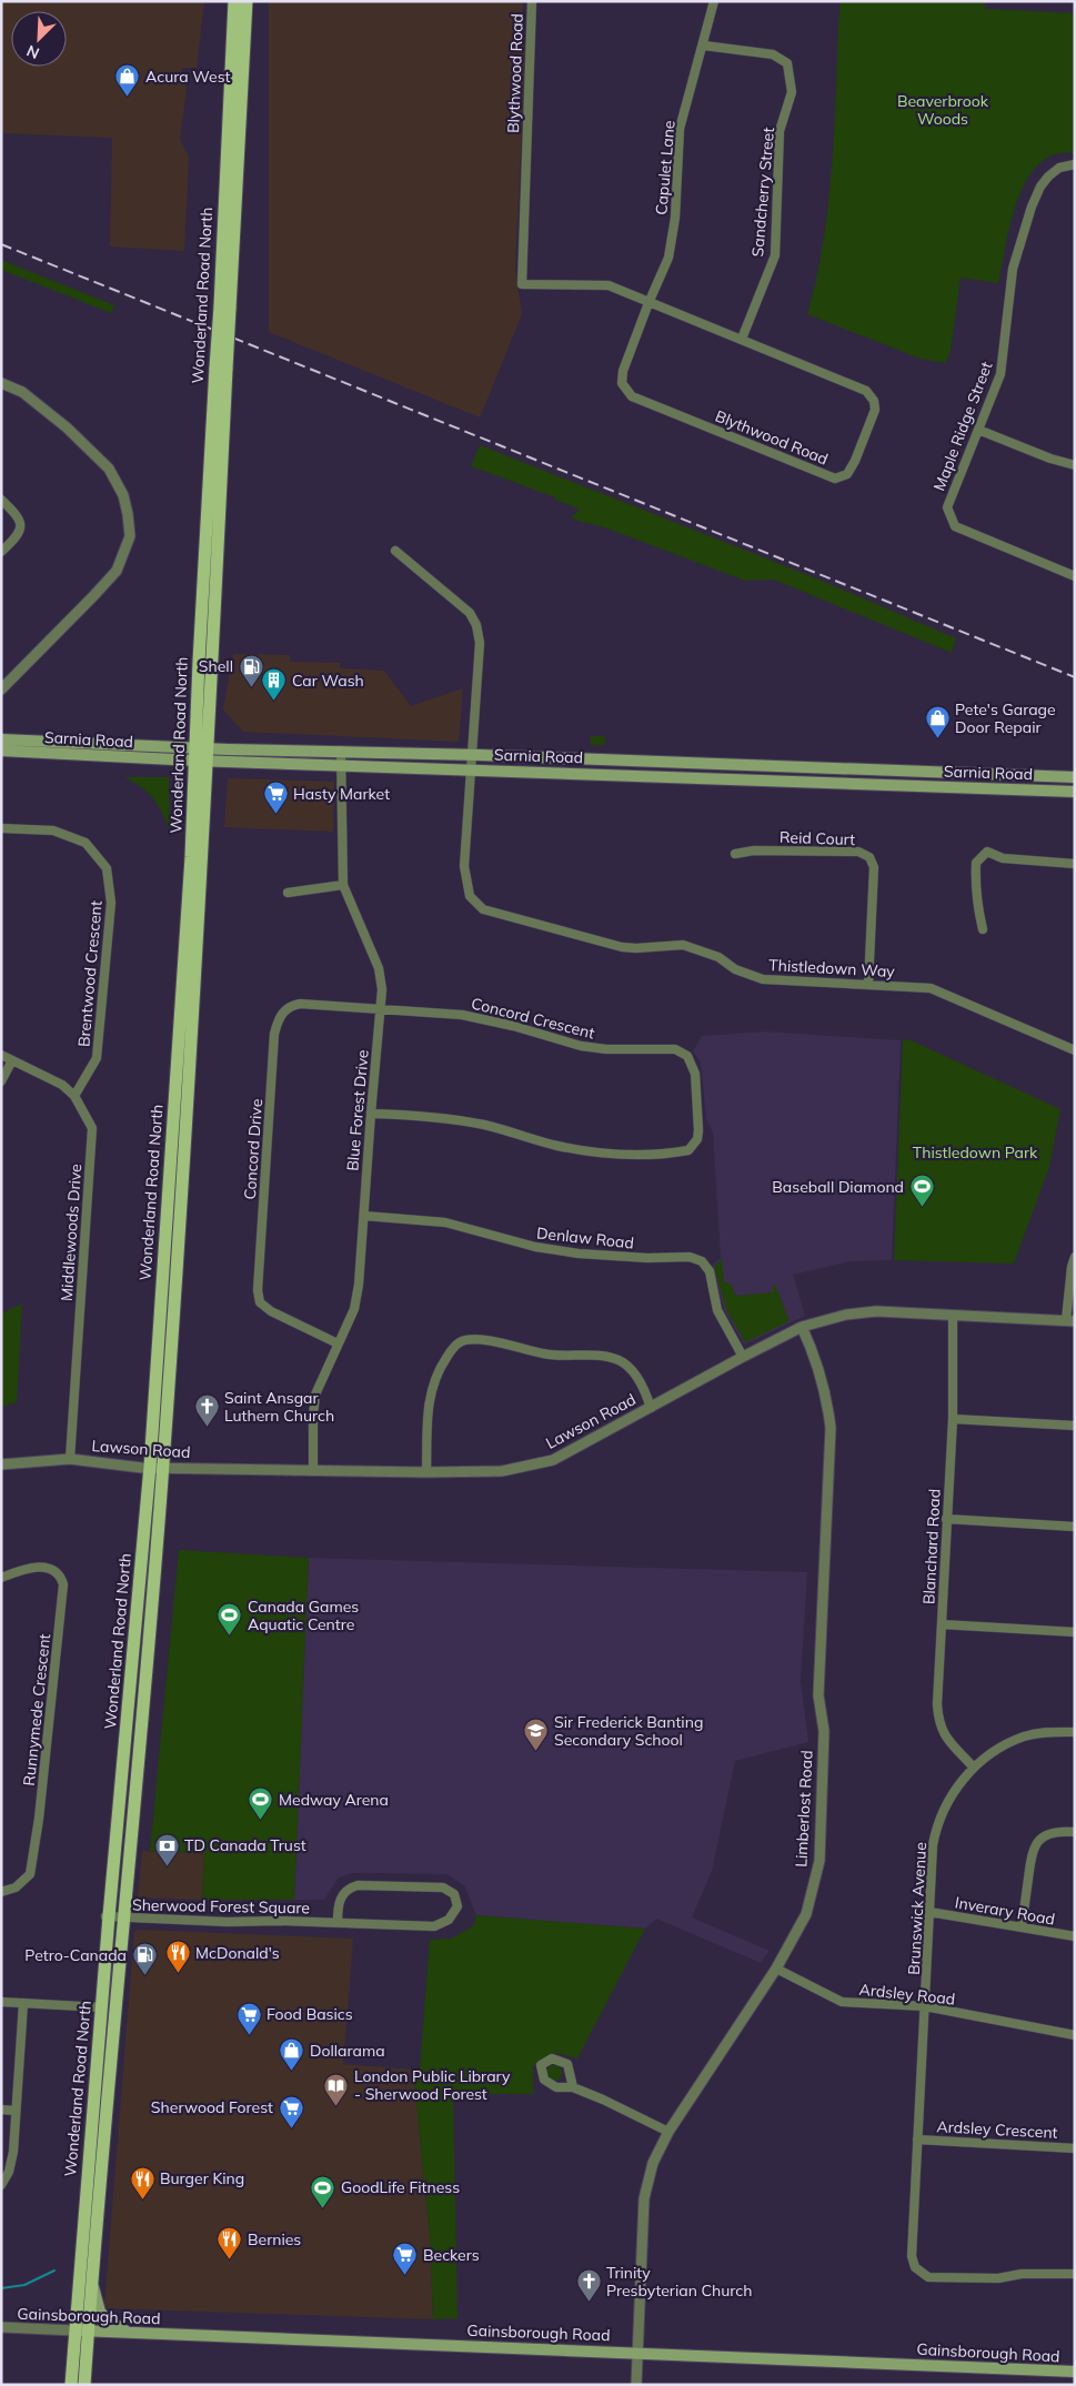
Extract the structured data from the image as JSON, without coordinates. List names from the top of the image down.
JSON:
{
  "streets": {
    "main road": ["Wonderland Road North", "Sarnia Road", "Gainsborough Road"],
    "street": [
      "Blythwood Road",
      "Capulet Lane",
      "Sandcherry Street",
      "Maple Ridge Street",
      "Reid Court",
      "Thistledown Way",
      "Brentwood Crescent",
      "Concord Crescent",
      "Blue Forest Drive",
      "Concord Drive",
      "Middlewoods Drive",
      "Denlaw Road",
      "Lawson Road",
      "Blanchard Road",
      "Runnymede Crescent",
      "Limberlost Road",
      "Sherwood Forest Square",
      "Brunswick Avenue",
      "Inverary Road",
      "Ardsley Road",
      "Ardsley Crescent"
    ]
  },
  "crossings": [
    ["Blythwood Road", "Capulet Lane"],
    ["Blythwood Road", "Sandcherry Street"],
    ["Capulet Lane", "Sandcherry Street"],
    ["Wonderland Road North", "Sarnia Road"],
    ["Wonderland Road North", "Lawson Road"],
    ["Wonderland Road North", "Sherwood Forest Square"],
    ["Wonderland Road North", "Gainsborough Road"],
    ["Sarnia Road", "Thistledown Way"],
    ["Sarnia Road", "Blue Forest Drive"],
    ["Reid Court", "Thistledown Way"],
    ["Brentwood Crescent", "Middlewoods Drive"],
    ["Concord Crescent", "Blue Forest Drive"],
    ["Concord Crescent", "Concord Drive"],
    ["Blue Forest Drive", "Concord Drive"],
    ["Blue Forest Drive", "Denlaw Road"],
    ["Blue Forest Drive", "Lawson Road"],
    ["Middlewoods Drive", "Lawson Road"],
    ["Denlaw Road", "Lawson Road"],
    ["Lawson Road", "Blanchard Road"],
    ["Lawson Road", "Limberlost Road"],
    ["Blanchard Road", "Brunswick Avenue"],
    ["Limberlost Road", "Ardsley Road"],
    ["Limberlost Road", "Gainsborough Road"],
    ["Brunswick Avenue", "Inverary Road"],
    ["Brunswick Avenue", "Ardsley Road"],
    ["Brunswick Avenue", "Ardsley Crescent"],
    ["Ardsley Road", "Ardsley Crescent"]
  ],
  "parks": ["Beaverbrook Woods", "Thistledown Park"],
  "places": {
    "shop": ["Acura West", "Pete's Garage Door Repair", "Dollarama"],
    "fuel station": ["Shell", "Petro-Canada"],
    "building": ["Car Wash"],
    "supermarket": [
      "Hasty Market",
      "Food Basics",
      "Sherwood Forest",
      "Beckers"
    ],
    "sports": [
      "Baseball Diamond",
      "Canada Games Aquatic Centre",
      "Medway Arena",
      "GoodLife Fitness"
    ],
    "church": ["Saint Ansgar Luthern Church", "Trinity Presbyterian Church"],
    "school or university": ["Sir Frederick Banting Secondary School"],
    "bank": ["TD Canada Trust"],
    "restaurant": ["McDonald's", "Burger King", "Bernies"],
    "library": ["London Public Library - Sherwood Forest"]
  },
  "north": "bottom left"
}
